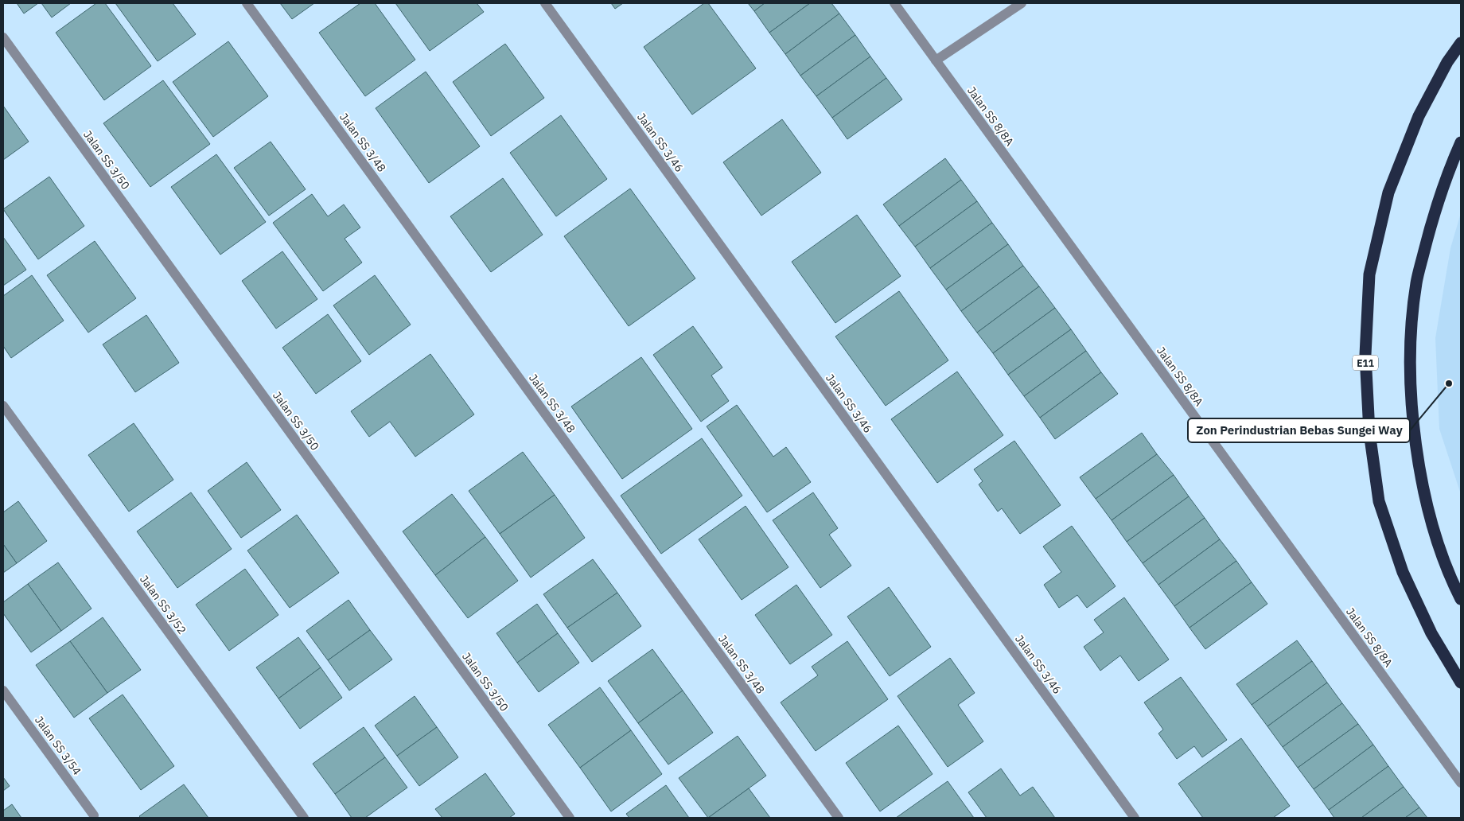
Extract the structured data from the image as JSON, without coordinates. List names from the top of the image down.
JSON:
{
  "streets": {
    "highway": ["E11"],
    "street": [
      "Jalan SS 8/8A",
      "Jalan SS 3/48",
      "Jalan SS 3/46",
      "Jalan SS 3/50",
      "Jalan SS 3/52",
      "Jalan SS 3/54"
    ]
  },
  "places": ["Zon Perindustrian Bebas Sungei Way"]
}
